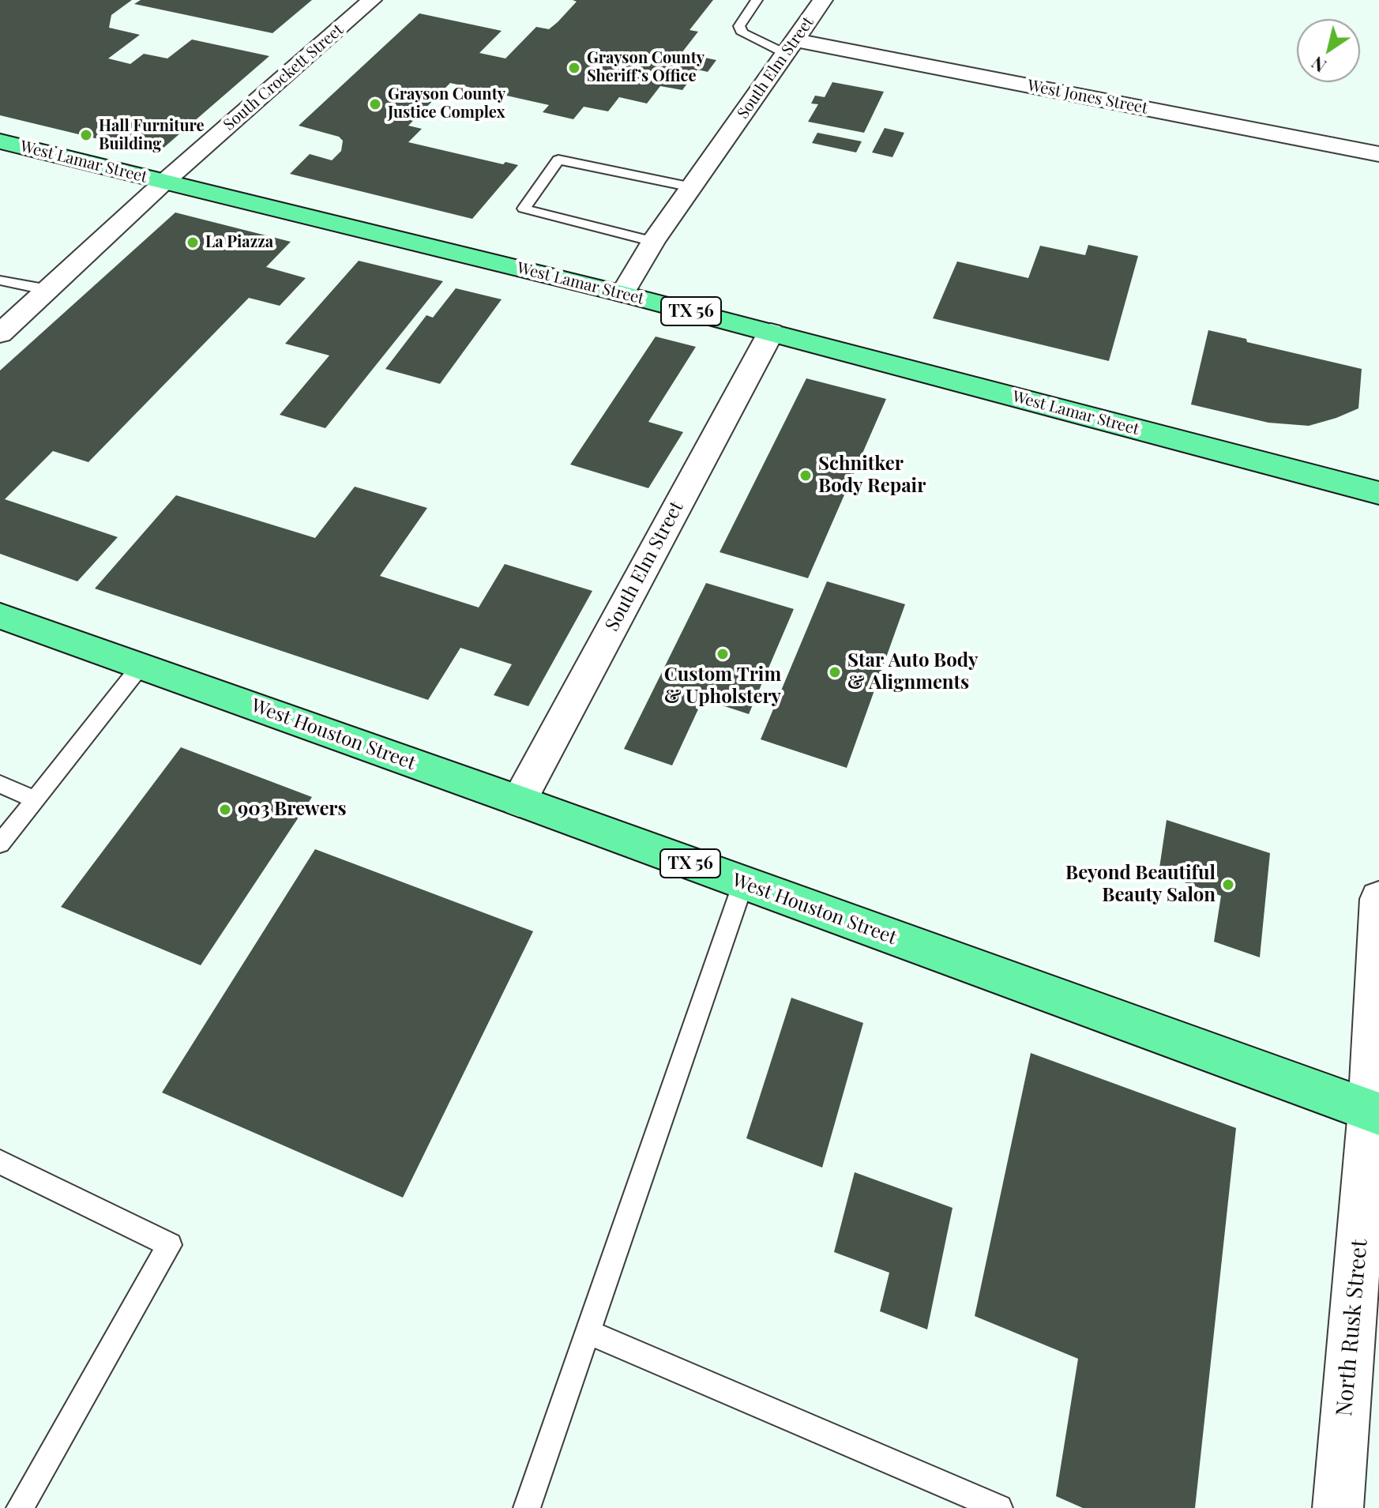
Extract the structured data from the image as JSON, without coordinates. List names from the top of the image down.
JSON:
{
  "streets": {
    "main road": ["West Lamar Street", "TX 56", "West Houston Street"],
    "street": [
      "South Elm Street",
      "South Crockett Street",
      "West Jones Street",
      "North Rusk Street"
    ]
  },
  "crossings": [
    ["South Elm Street", "West Jones Street"],
    ["South Elm Street", "West Lamar Street"],
    ["South Elm Street", "West Houston Street"],
    ["South Crockett Street", "West Lamar Street"],
    ["West Houston Street", "North Rusk Street"]
  ],
  "places": [
    "Grayson County Sheriff’s Office",
    "Grayson County Justice Complex",
    "Hall Furniture Building",
    "La Piazza",
    "Schnitker Body Repair",
    "Custom Trim & Upholstery",
    "Star Auto Body & Alignments",
    "903 Brewers",
    "Beyond Beautiful Beauty Salon"
  ],
  "north": "bottom left"
}
